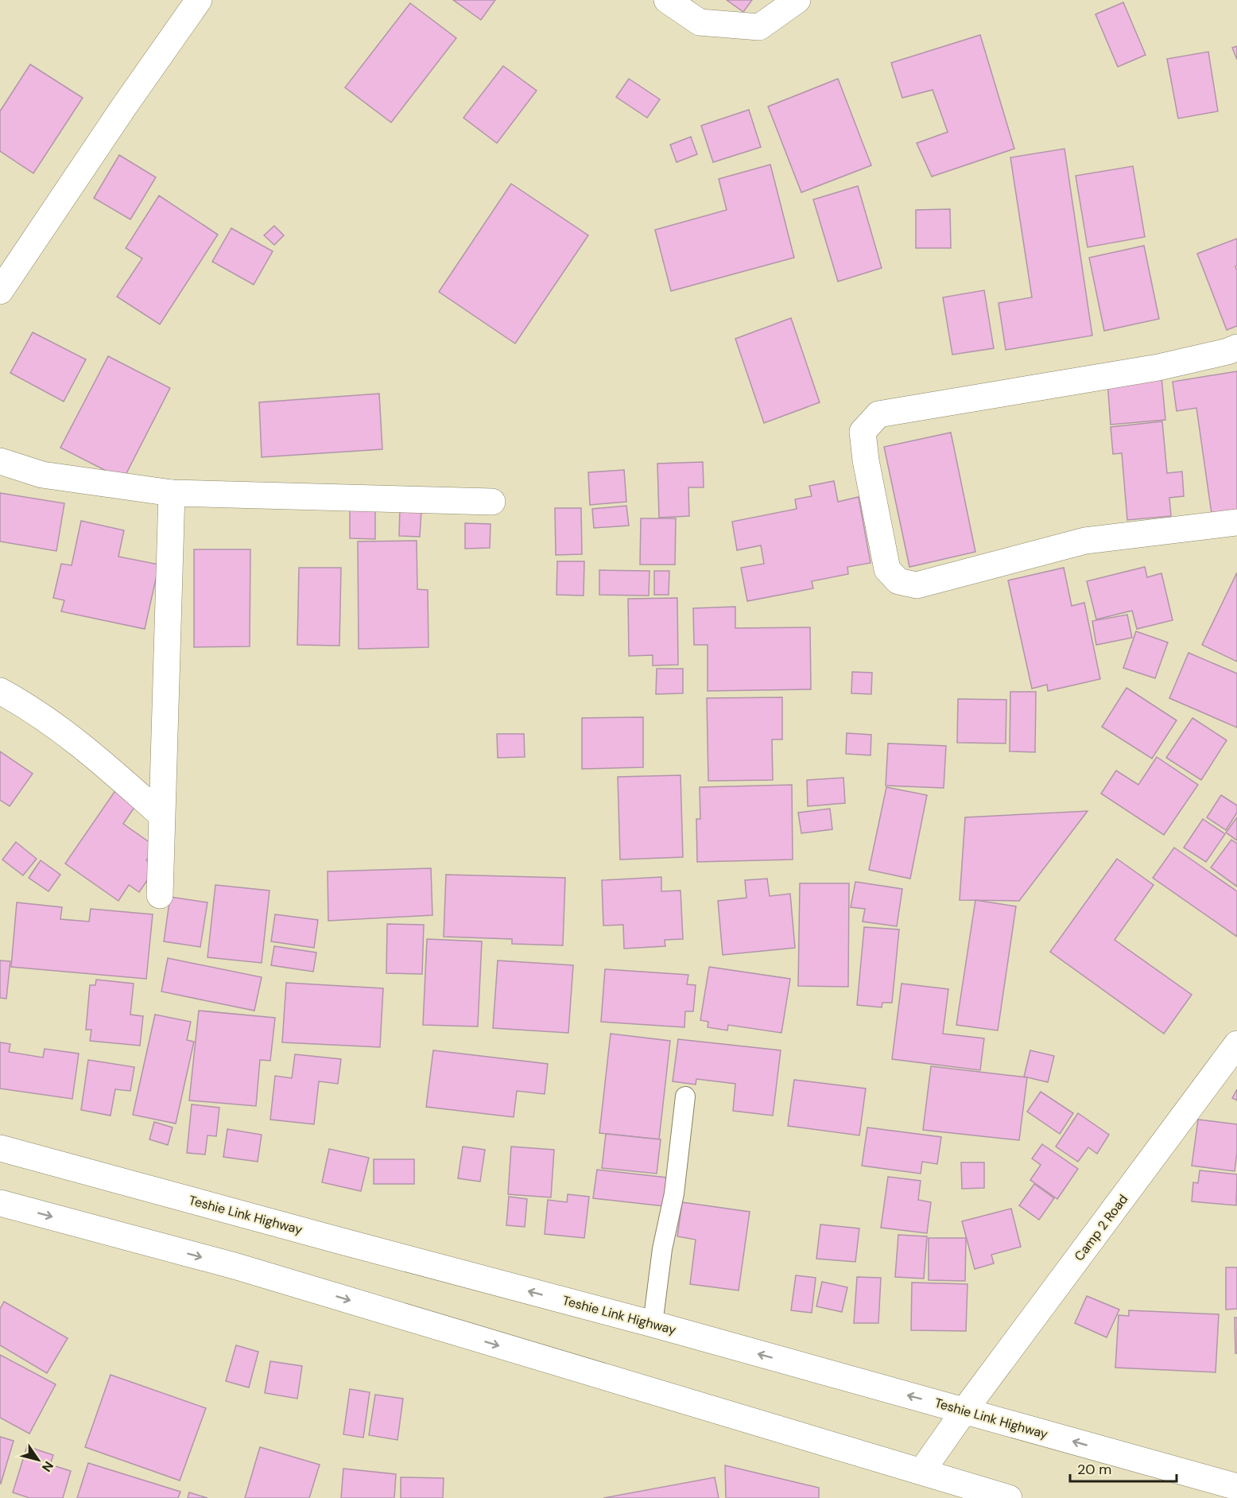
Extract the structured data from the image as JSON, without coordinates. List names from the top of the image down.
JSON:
{
  "streets": {
    "street": ["Teshie Link Highway", "Camp 2 Road"]
  },
  "crossings": [
    ["Teshie Link Highway", "Camp 2 Road"]
  ],
  "scale_bar": "20 m",
  "north": "bottom right"
}
